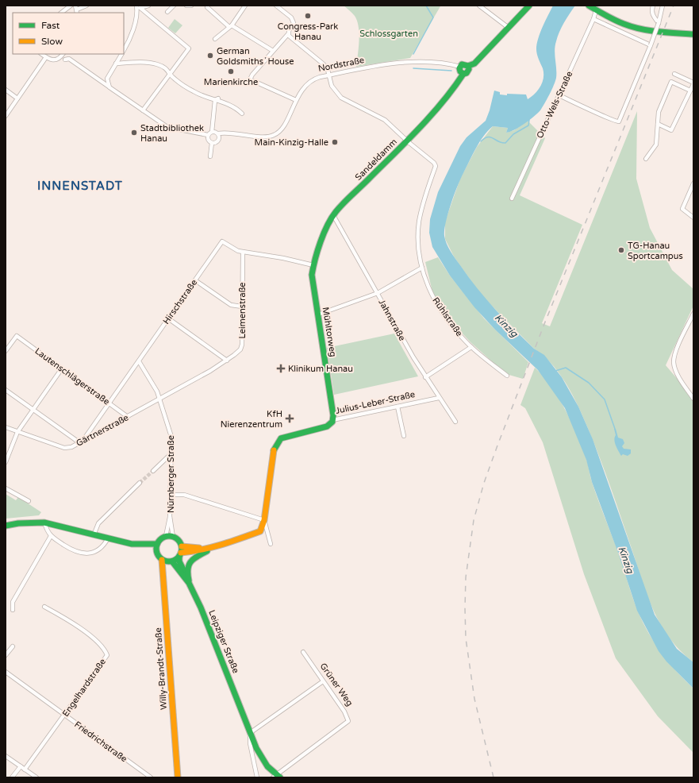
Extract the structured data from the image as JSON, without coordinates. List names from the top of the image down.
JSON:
{
  "streets": {
    "main road": [
      "Nordstraße",
      "Sandeldamm",
      "Mühltorweg",
      "Julius-Leber-Straße",
      "Leipziger Straße",
      "Willy-Brandt-Straße"
    ],
    "street": [
      "Otto-Wels-Straße",
      "Hirschstraße",
      "Leimenstraße",
      "Rühlstraße",
      "Jahnstraße",
      "Lautenschlägerstraße",
      "Gärtnerstraße",
      "Nürnberger Straße",
      "Grüner Weg",
      "Engelhardstraße",
      "Friedrichstraße"
    ]
  },
  "crossings": [
    ["Nordstraße", "Sandeldamm"],
    ["Sandeldamm", "Rühlstraße"],
    ["Sandeldamm", "Jahnstraße"],
    ["Sandeldamm", "Mühltorweg"],
    ["Hirschstraße", "Leimenstraße"],
    ["Hirschstraße", "Lautenschlägerstraße"],
    ["Hirschstraße", "Gärtnerstraße"],
    ["Hirschstraße", "Nürnberger Straße"],
    ["Leimenstraße", "Gärtnerstraße"],
    ["Leimenstraße", "Nürnberger Straße"],
    ["Jahnstraße", "Julius-Leber-Straße"],
    ["Mühltorweg", "Julius-Leber-Straße"],
    ["Lautenschlägerstraße", "Gärtnerstraße"],
    ["Gärtnerstraße", "Nürnberger Straße"],
    ["Nürnberger Straße", "Leipziger Straße"],
    ["Nürnberger Straße", "Willy-Brandt-Straße"],
    ["Leipziger Straße", "Willy-Brandt-Straße"],
    ["Leipziger Straße", "Grüner Weg"],
    ["Engelhardstraße", "Friedrichstraße"]
  ],
  "districts": ["INNENSTADT"],
  "water": ["Kinzig"],
  "parks": ["Schlossgarten"],
  "places": {
    "other": [
      "Congress-Park Hanau",
      "German Goldsmiths´ House",
      "Marienkirche",
      "Stadtbibliothek Hanau",
      "Main-Kinzig-Halle",
      "TG-Hanau Sportcampus"
    ],
    "health": ["Klinikum Hanau", "KfH Nierenzentrum"]
  },
  "legend": ["Fast", "Slow"]
}
